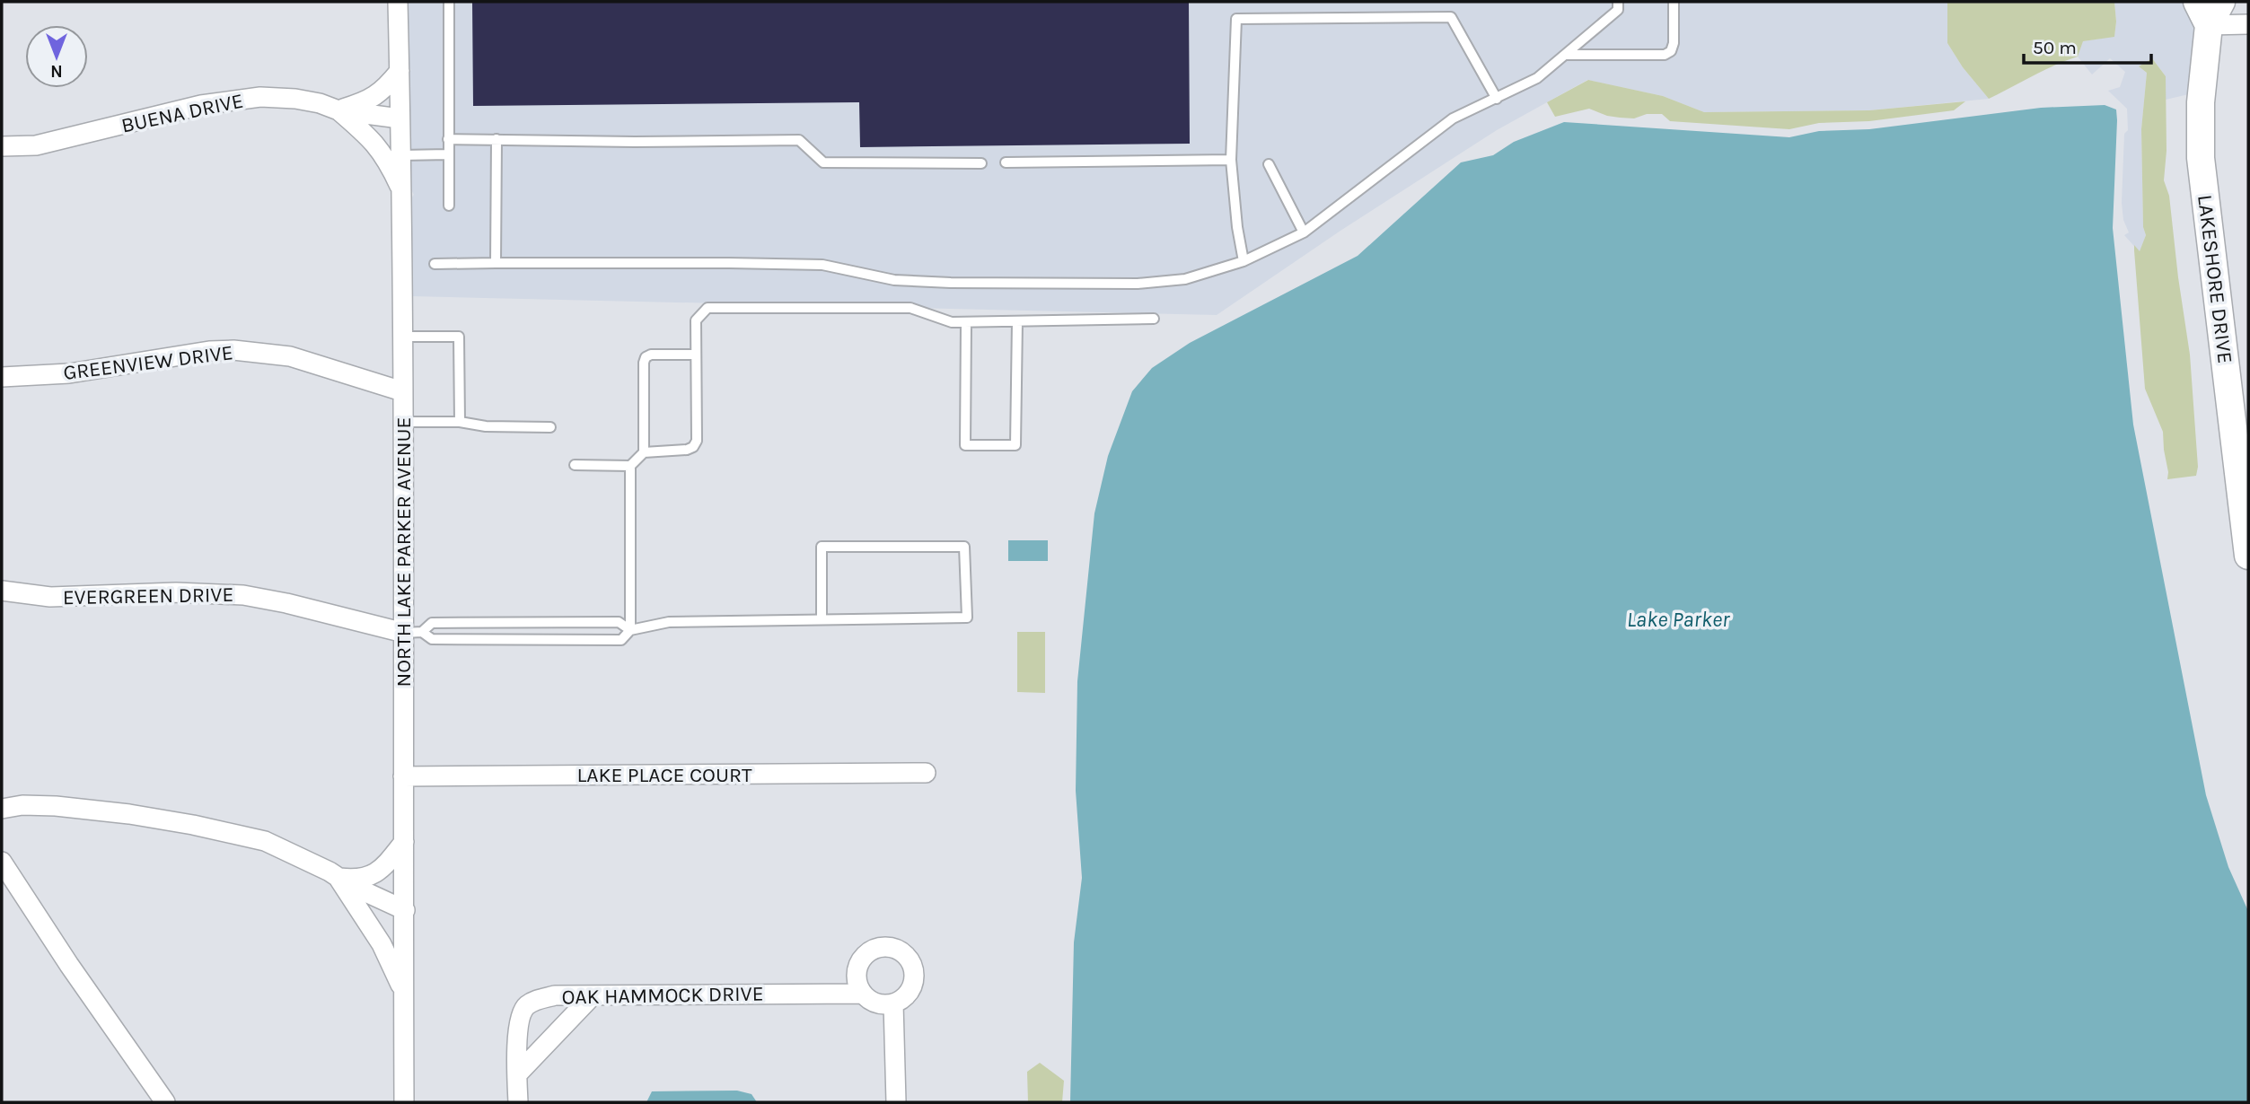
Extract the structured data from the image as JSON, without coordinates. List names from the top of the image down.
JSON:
{
  "streets": {
    "street": [
      "BUENA DRIVE",
      "LAKESHORE DRIVE",
      "GREENVIEW DRIVE",
      "NORTH LAKE PARKER AVENUE",
      "EVERGREEN DRIVE",
      "LAKE PLACE COURT",
      "OAK HAMMOCK DRIVE"
    ]
  },
  "crossings": [
    ["BUENA DRIVE", "NORTH LAKE PARKER AVENUE"],
    ["GREENVIEW DRIVE", "NORTH LAKE PARKER AVENUE"],
    ["NORTH LAKE PARKER AVENUE", "EVERGREEN DRIVE"],
    ["NORTH LAKE PARKER AVENUE", "LAKE PLACE COURT"]
  ],
  "water": ["Lake Parker"],
  "scale_bar": "50 m",
  "north": "bottom"
}
